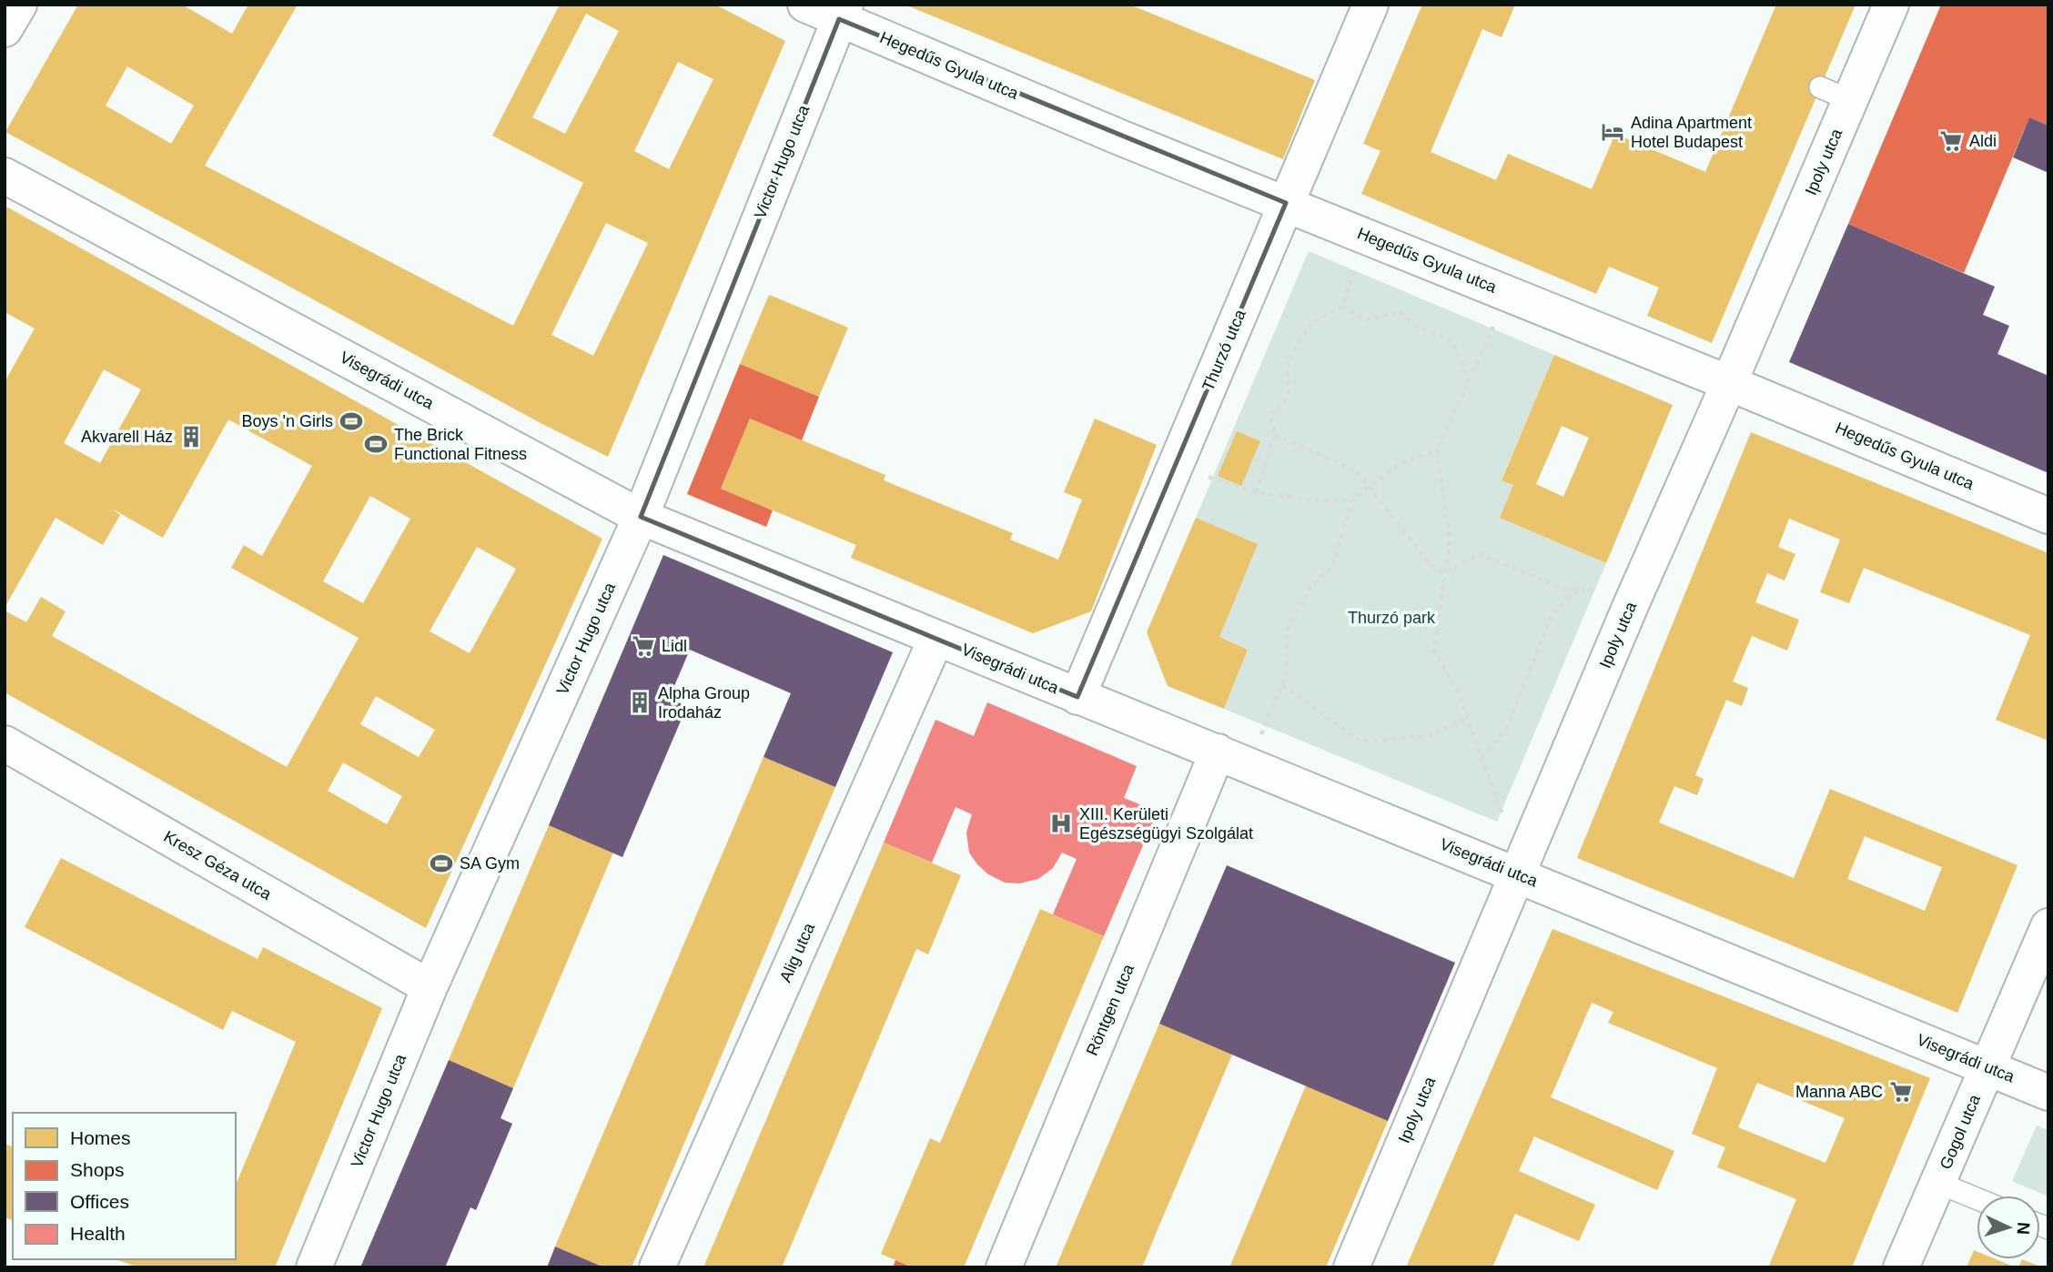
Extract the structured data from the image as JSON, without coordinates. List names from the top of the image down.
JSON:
{
  "streets": {
    "street": [
      "Hegedűs Gyula utca",
      "Victor Hugo utca",
      "Ipoly utca",
      "Thurzó utca",
      "Visegrádi utca",
      "Kresz Géza utca",
      "Alig utca",
      "Röntgen utca",
      "Gogol utca"
    ]
  },
  "crossings": [
    ["Hegedűs Gyula utca", "Victor Hugo utca"],
    ["Hegedűs Gyula utca", "Ipoly utca"],
    ["Hegedűs Gyula utca", "Thurzó utca"],
    ["Victor Hugo utca", "Visegrádi utca"],
    ["Victor Hugo utca", "Kresz Géza utca"],
    ["Ipoly utca", "Visegrádi utca"],
    ["Thurzó utca", "Visegrádi utca"],
    ["Visegrádi utca", "Alig utca"],
    ["Visegrádi utca", "Röntgen utca"],
    ["Visegrádi utca", "Gogol utca"]
  ],
  "parks": ["Thurzó park"],
  "places": {
    "hotel": ["Adina Apartment Hotel Budapest"],
    "supermarket": ["Aldi", "Lidl", "Manna ABC"],
    "sports": ["Boys 'n Girls", "The Brick Functional Fitness", "SA Gym"],
    "building": ["Akvarell Ház", "Alpha Group Irodaház"],
    "hospital": ["XIII. Kerületi Egészségügyi Szolgálat"]
  },
  "legend": [
    "Homes",
    "Shops",
    "Offices",
    "Health"
  ],
  "north": "right"
}
